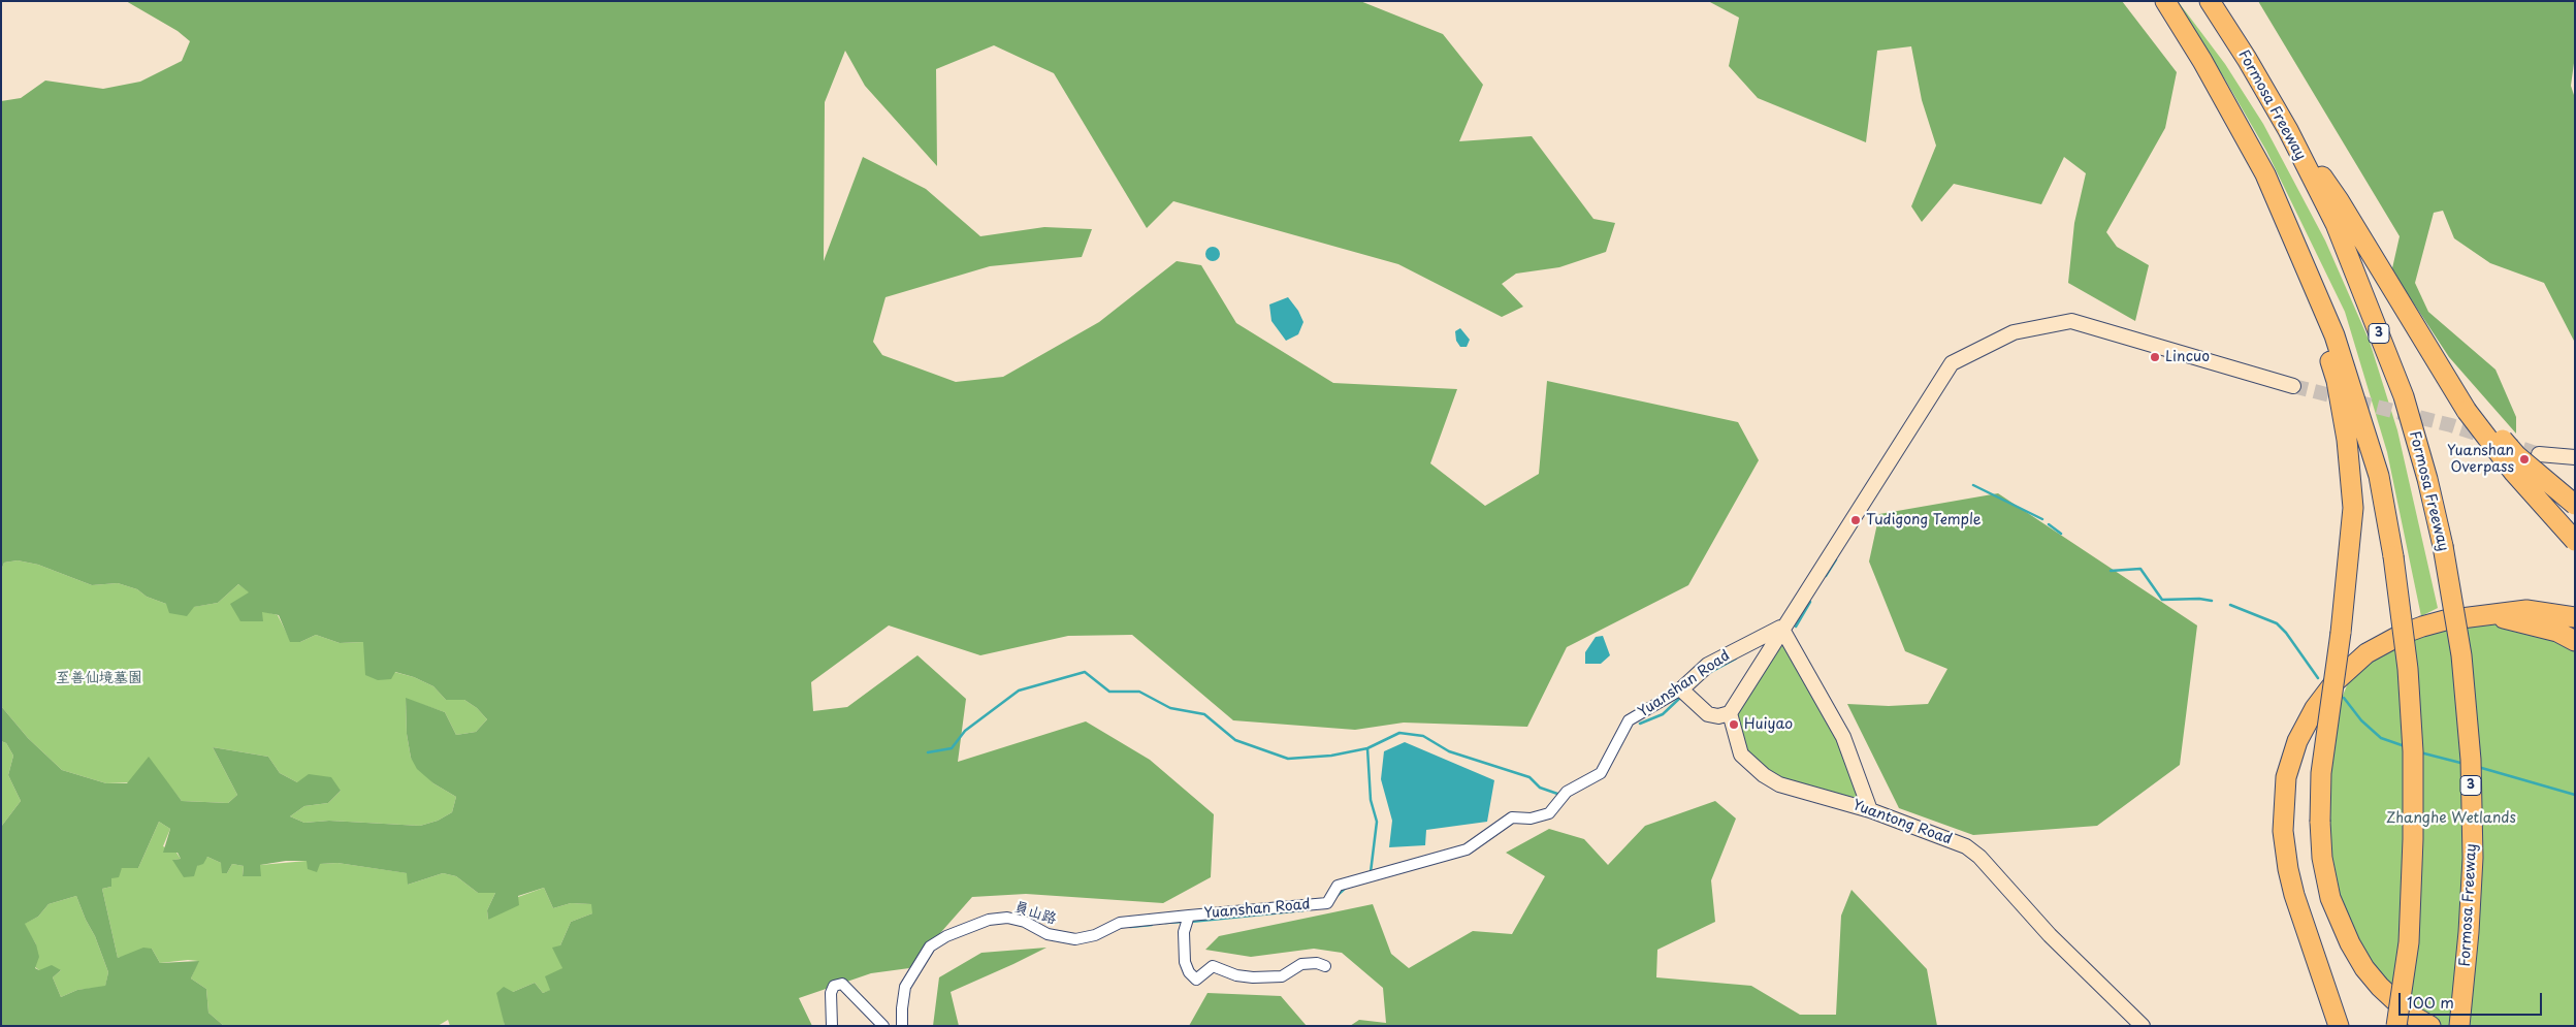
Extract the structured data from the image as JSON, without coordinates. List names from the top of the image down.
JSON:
{
  "streets": {
    "highway": ["Formosa Freeway", "3"],
    "street": ["Yuanshan Road", "Yuantong Road", "員山路"]
  },
  "crossings": [
    ["Yuanshan Road", "員山路"]
  ],
  "parks": ["至善仙境墓園", "Zhanghe Wetlands"],
  "places": [
    "Lincuo",
    "Yuanshan Overpass",
    "Tudigong Temple",
    "Huiyao"
  ],
  "scale_bar": "100 m"
}
